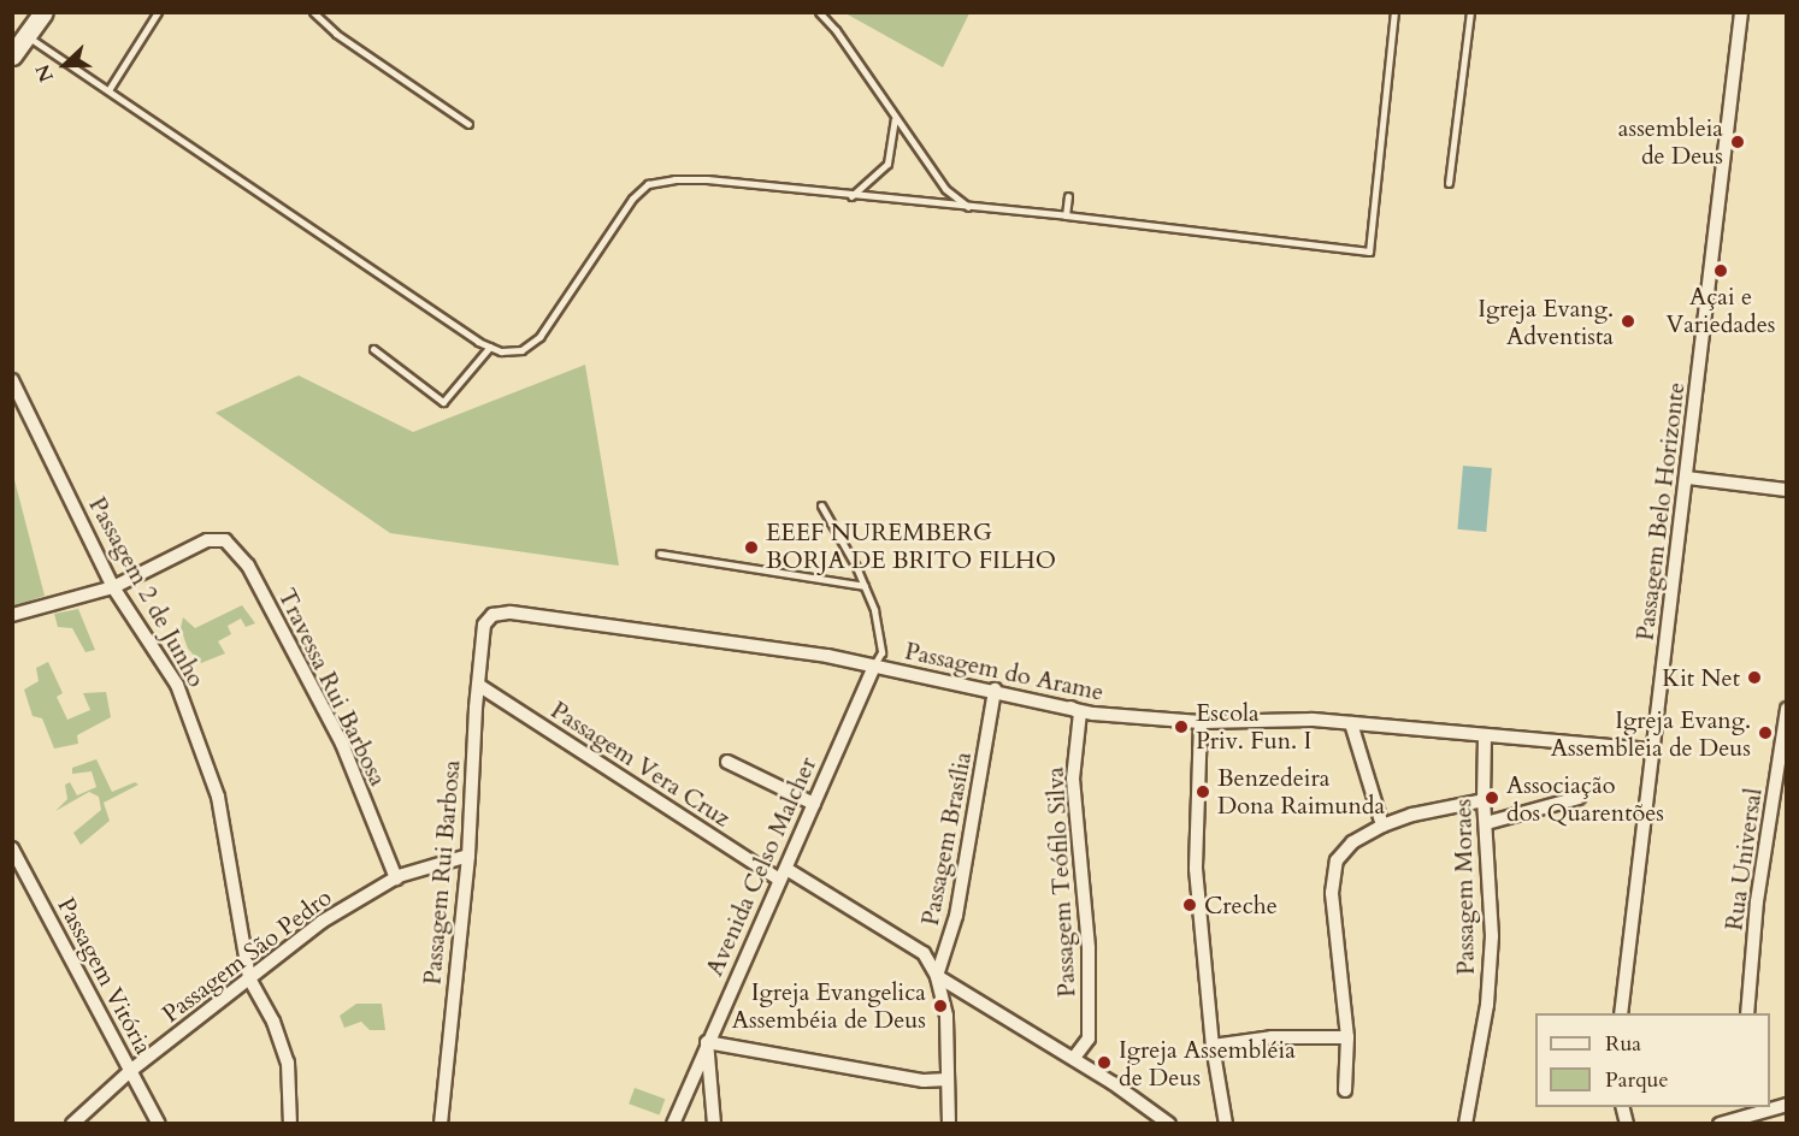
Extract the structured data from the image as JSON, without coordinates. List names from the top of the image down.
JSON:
{
  "streets": {
    "street": [
      "Passagem Belo Horizonte",
      "Passagem 2 de Junho",
      "Passagem do Arame",
      "Travessa Rui Barbosa",
      "Passagem Vera Cruz",
      "Passagem Brasília",
      "Rua Universal",
      "Avenida Celso Malcher",
      "Passagem Rui Barbosa",
      "Passagem Teófilo Silva",
      "Passagem Moraes",
      "Passagem São Pedro",
      "Passagem Vitória"
    ]
  },
  "crossings": [
    ["Passagem Belo Horizonte", "Passagem do Arame"],
    ["Passagem 2 de Junho", "Travessa Rui Barbosa"],
    ["Passagem 2 de Junho", "Passagem São Pedro"],
    ["Passagem do Arame", "Passagem Brasília"],
    ["Passagem do Arame", "Avenida Celso Malcher"],
    ["Passagem do Arame", "Passagem Rui Barbosa"],
    ["Passagem do Arame", "Passagem Teófilo Silva"],
    ["Passagem do Arame", "Passagem Moraes"],
    ["Travessa Rui Barbosa", "Passagem São Pedro"],
    ["Passagem Vera Cruz", "Passagem Brasília"],
    ["Passagem Vera Cruz", "Avenida Celso Malcher"],
    ["Passagem Vera Cruz", "Passagem Rui Barbosa"],
    ["Passagem Vera Cruz", "Passagem Teófilo Silva"],
    ["Passagem Rui Barbosa", "Passagem São Pedro"],
    ["Passagem São Pedro", "Passagem Vitória"]
  ],
  "places": [
    "assembleia de Deus",
    "Açai e Variedades",
    "Igreja Evang. Adventista",
    "EEEF NUREMBERG BORJA DE BRITO FILHO",
    "Kit Net",
    "Escola Priv. Fun. I",
    "Igreja Evang. Assembleia de Deus",
    "Benzedeira Dona Raimunda",
    "Associação dos Quarentões",
    "Creche",
    "Igreja Evangelica Assembéia de Deus",
    "Igreja Assembléia de Deus"
  ],
  "legend": ["Rua", "Parque"],
  "north": "left"
}
